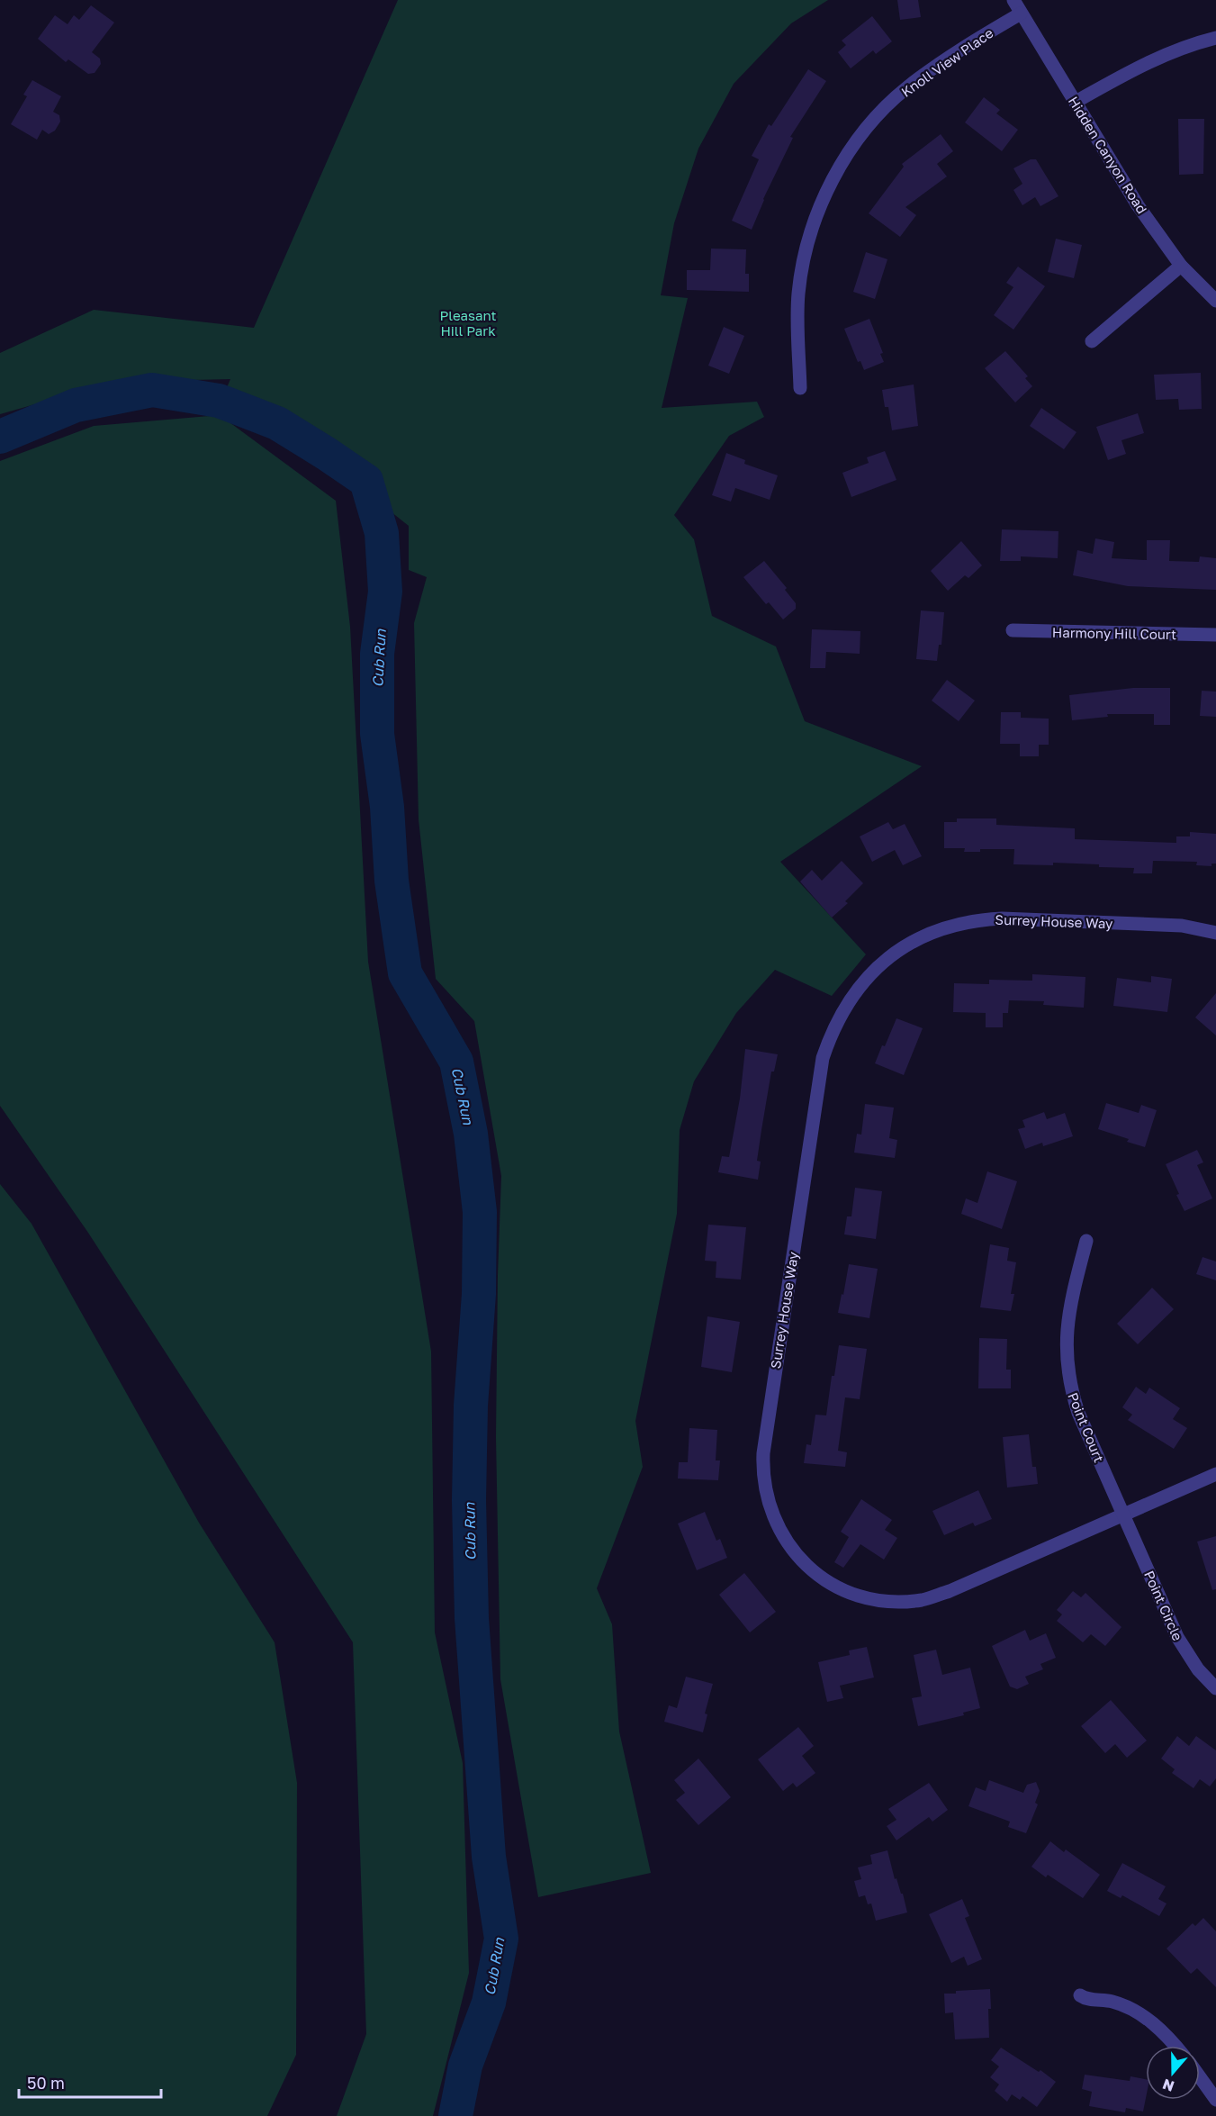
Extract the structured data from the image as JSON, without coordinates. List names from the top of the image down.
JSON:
{
  "streets": {
    "street": [
      "Knoll View Place",
      "Hidden Canyon Road",
      "Harmony Hill Court",
      "Surrey House Way",
      "Point Court",
      "Point Circle"
    ]
  },
  "crossings": [
    ["Knoll View Place", "Hidden Canyon Road"],
    ["Surrey House Way", "Point Court"],
    ["Surrey House Way", "Point Circle"],
    ["Point Court", "Point Circle"]
  ],
  "water": ["Cub Run"],
  "parks": ["Pleasant Hill Park"],
  "scale_bar": "50 m",
  "north": "bottom"
}
